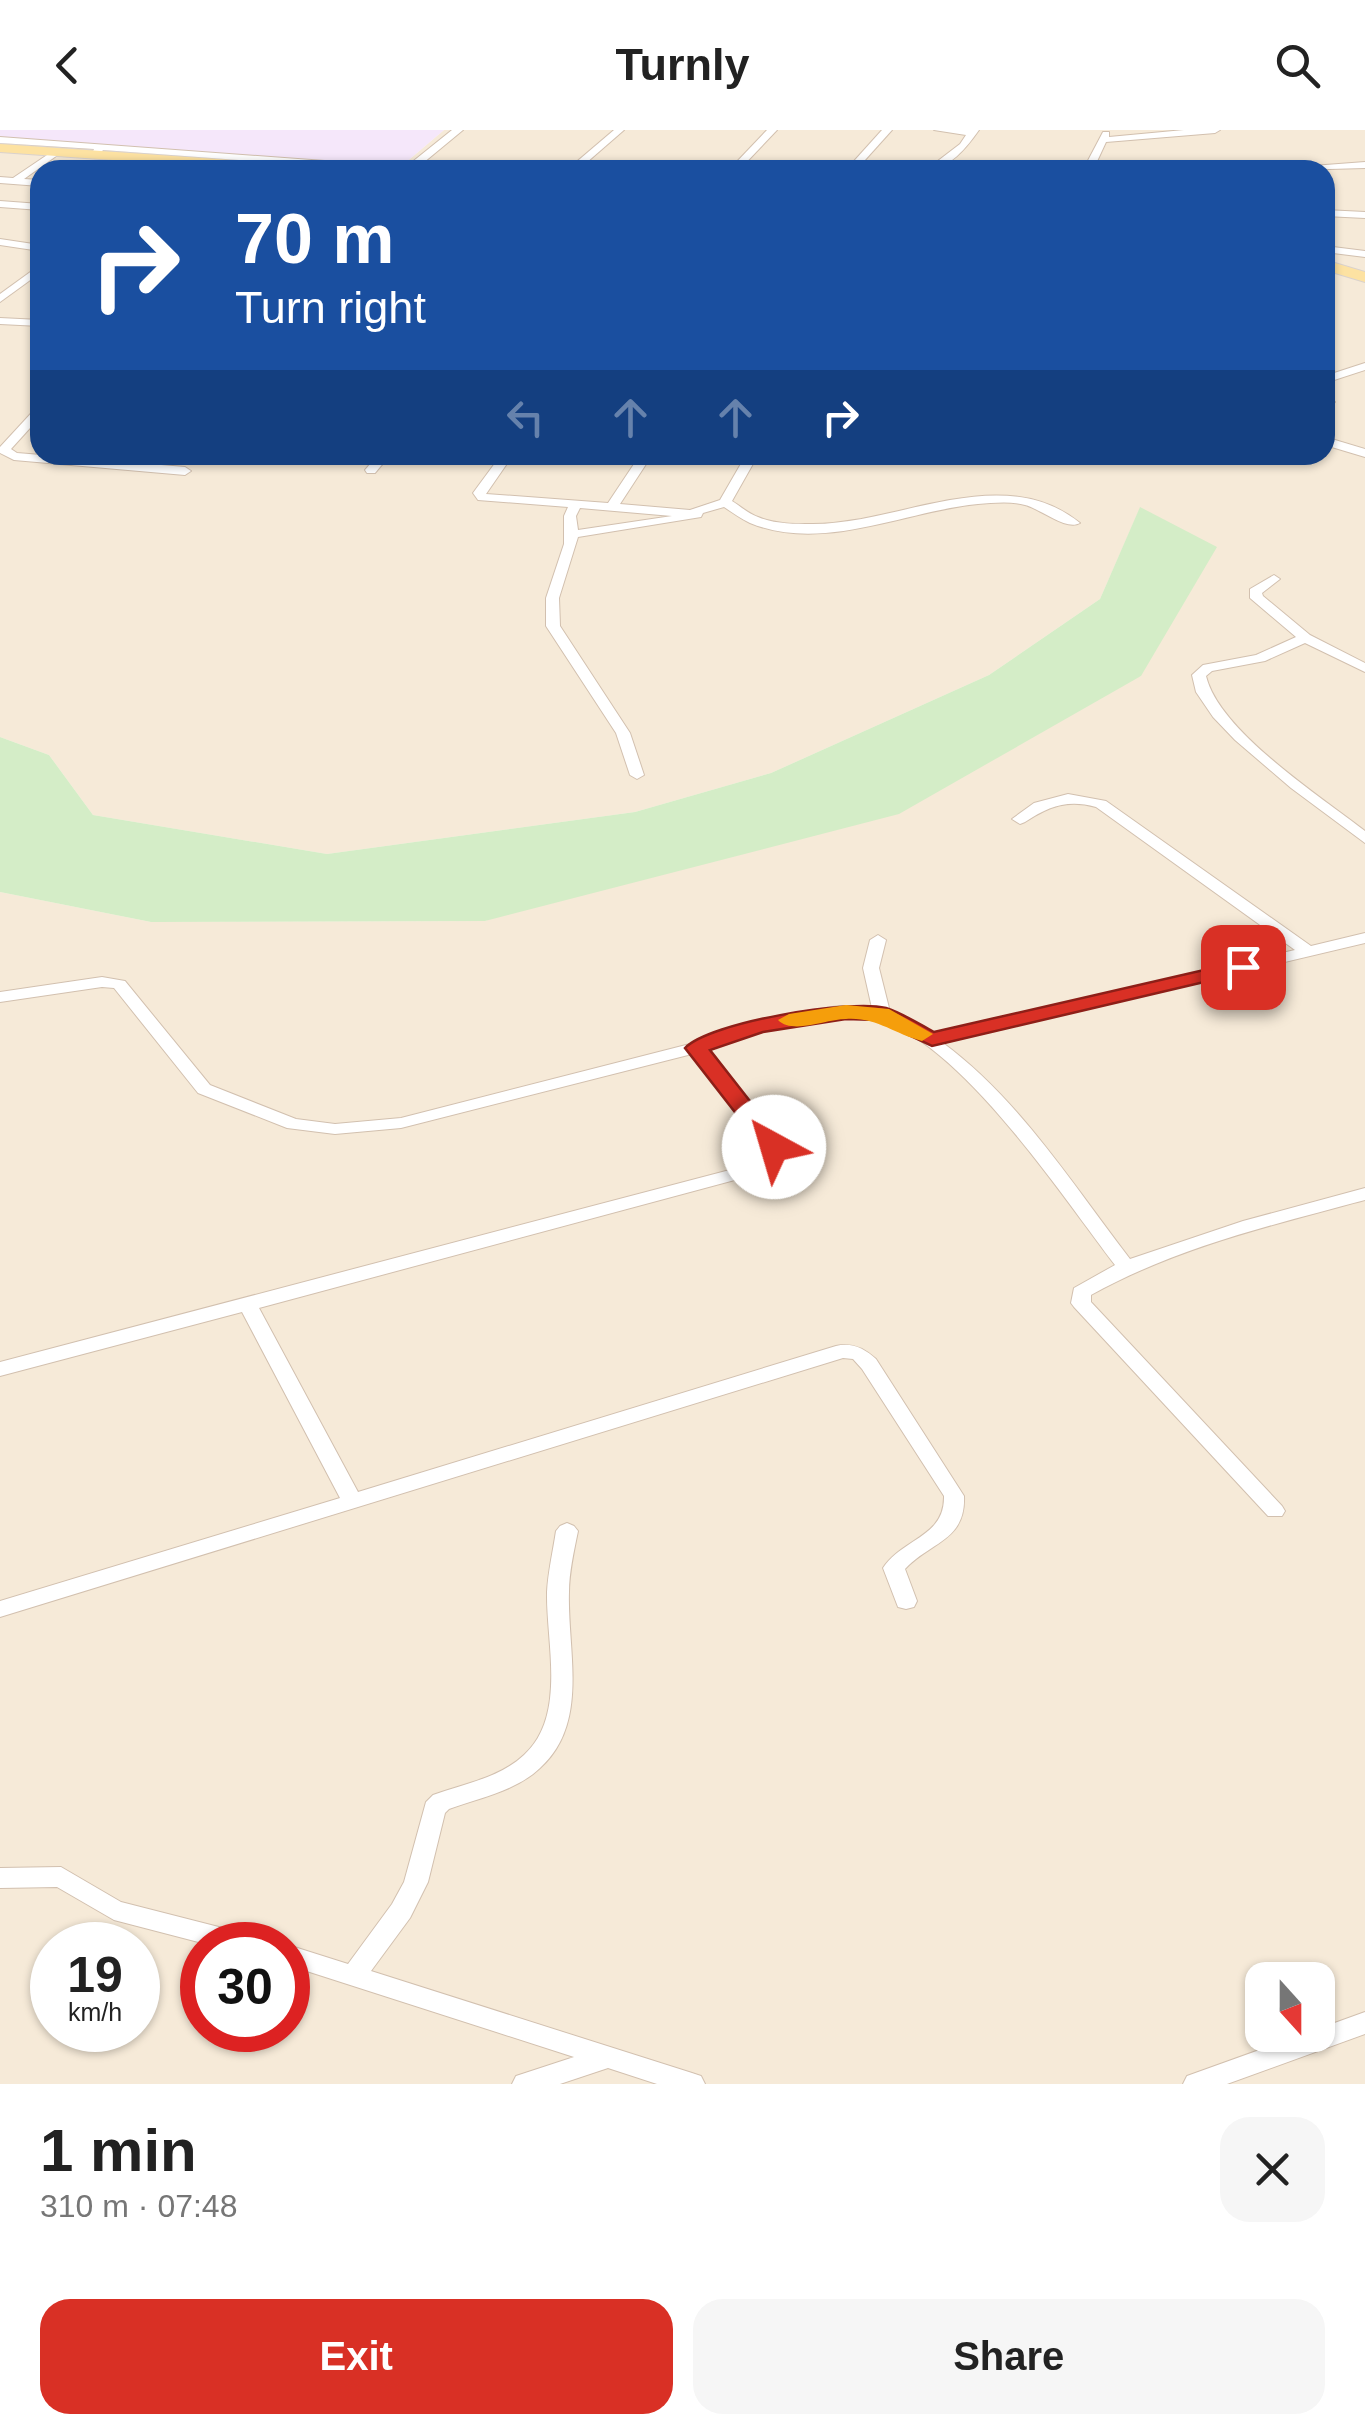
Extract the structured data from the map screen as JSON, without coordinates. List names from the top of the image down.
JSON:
{
  "north": "bottom",
  "page": {
    "header": "Turnly",
    "turn": ["70 m", "Turn right"],
    "speed": "19 km/h",
    "limit": "30",
    "heading": ["1 min", "310 m · 07:48"],
    "buttons": ["Exit", "Share"]
  }
}
